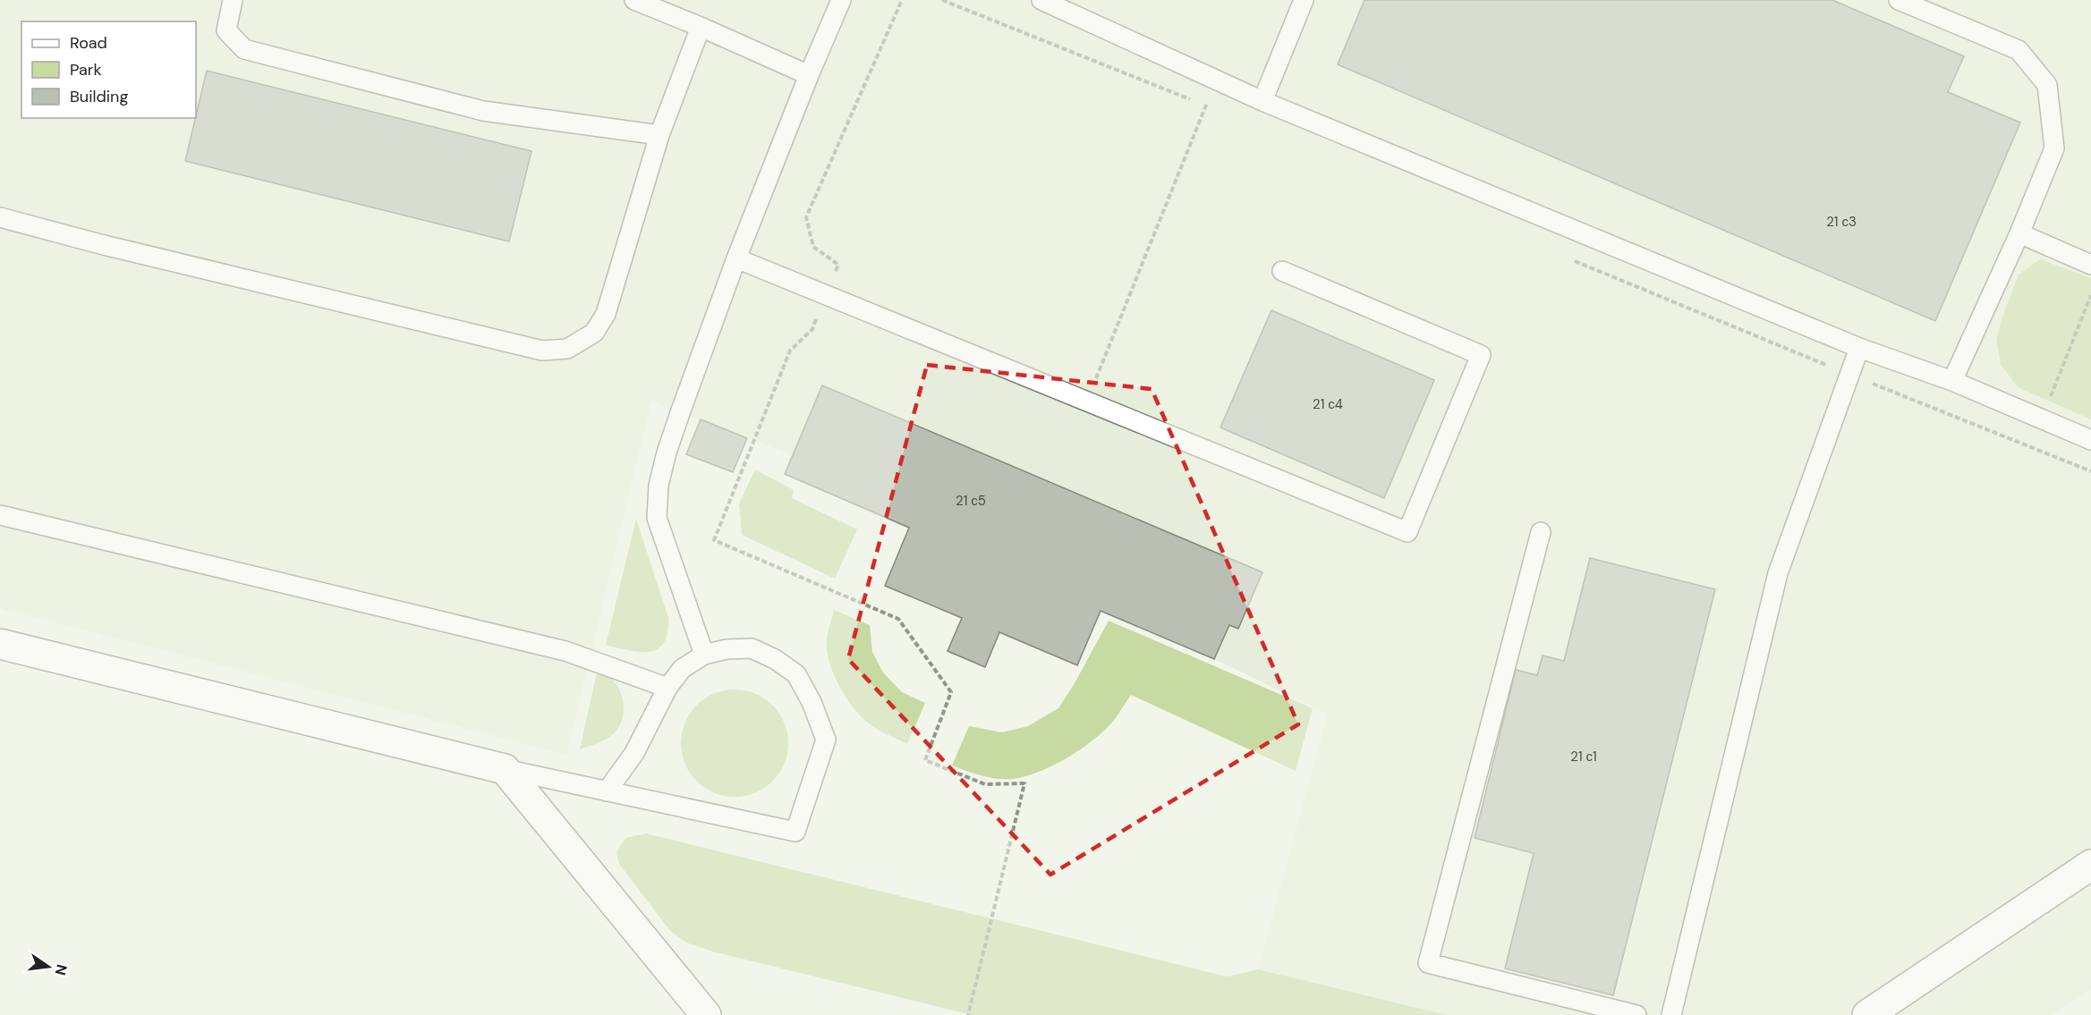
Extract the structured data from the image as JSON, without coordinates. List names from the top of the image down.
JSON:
{
  "house_numbers": [
    "21 с3",
    "21 с4",
    "21 с5",
    "21 с1"
  ],
  "legend": ["Road", "Park", "Building"],
  "north": "right"
}
